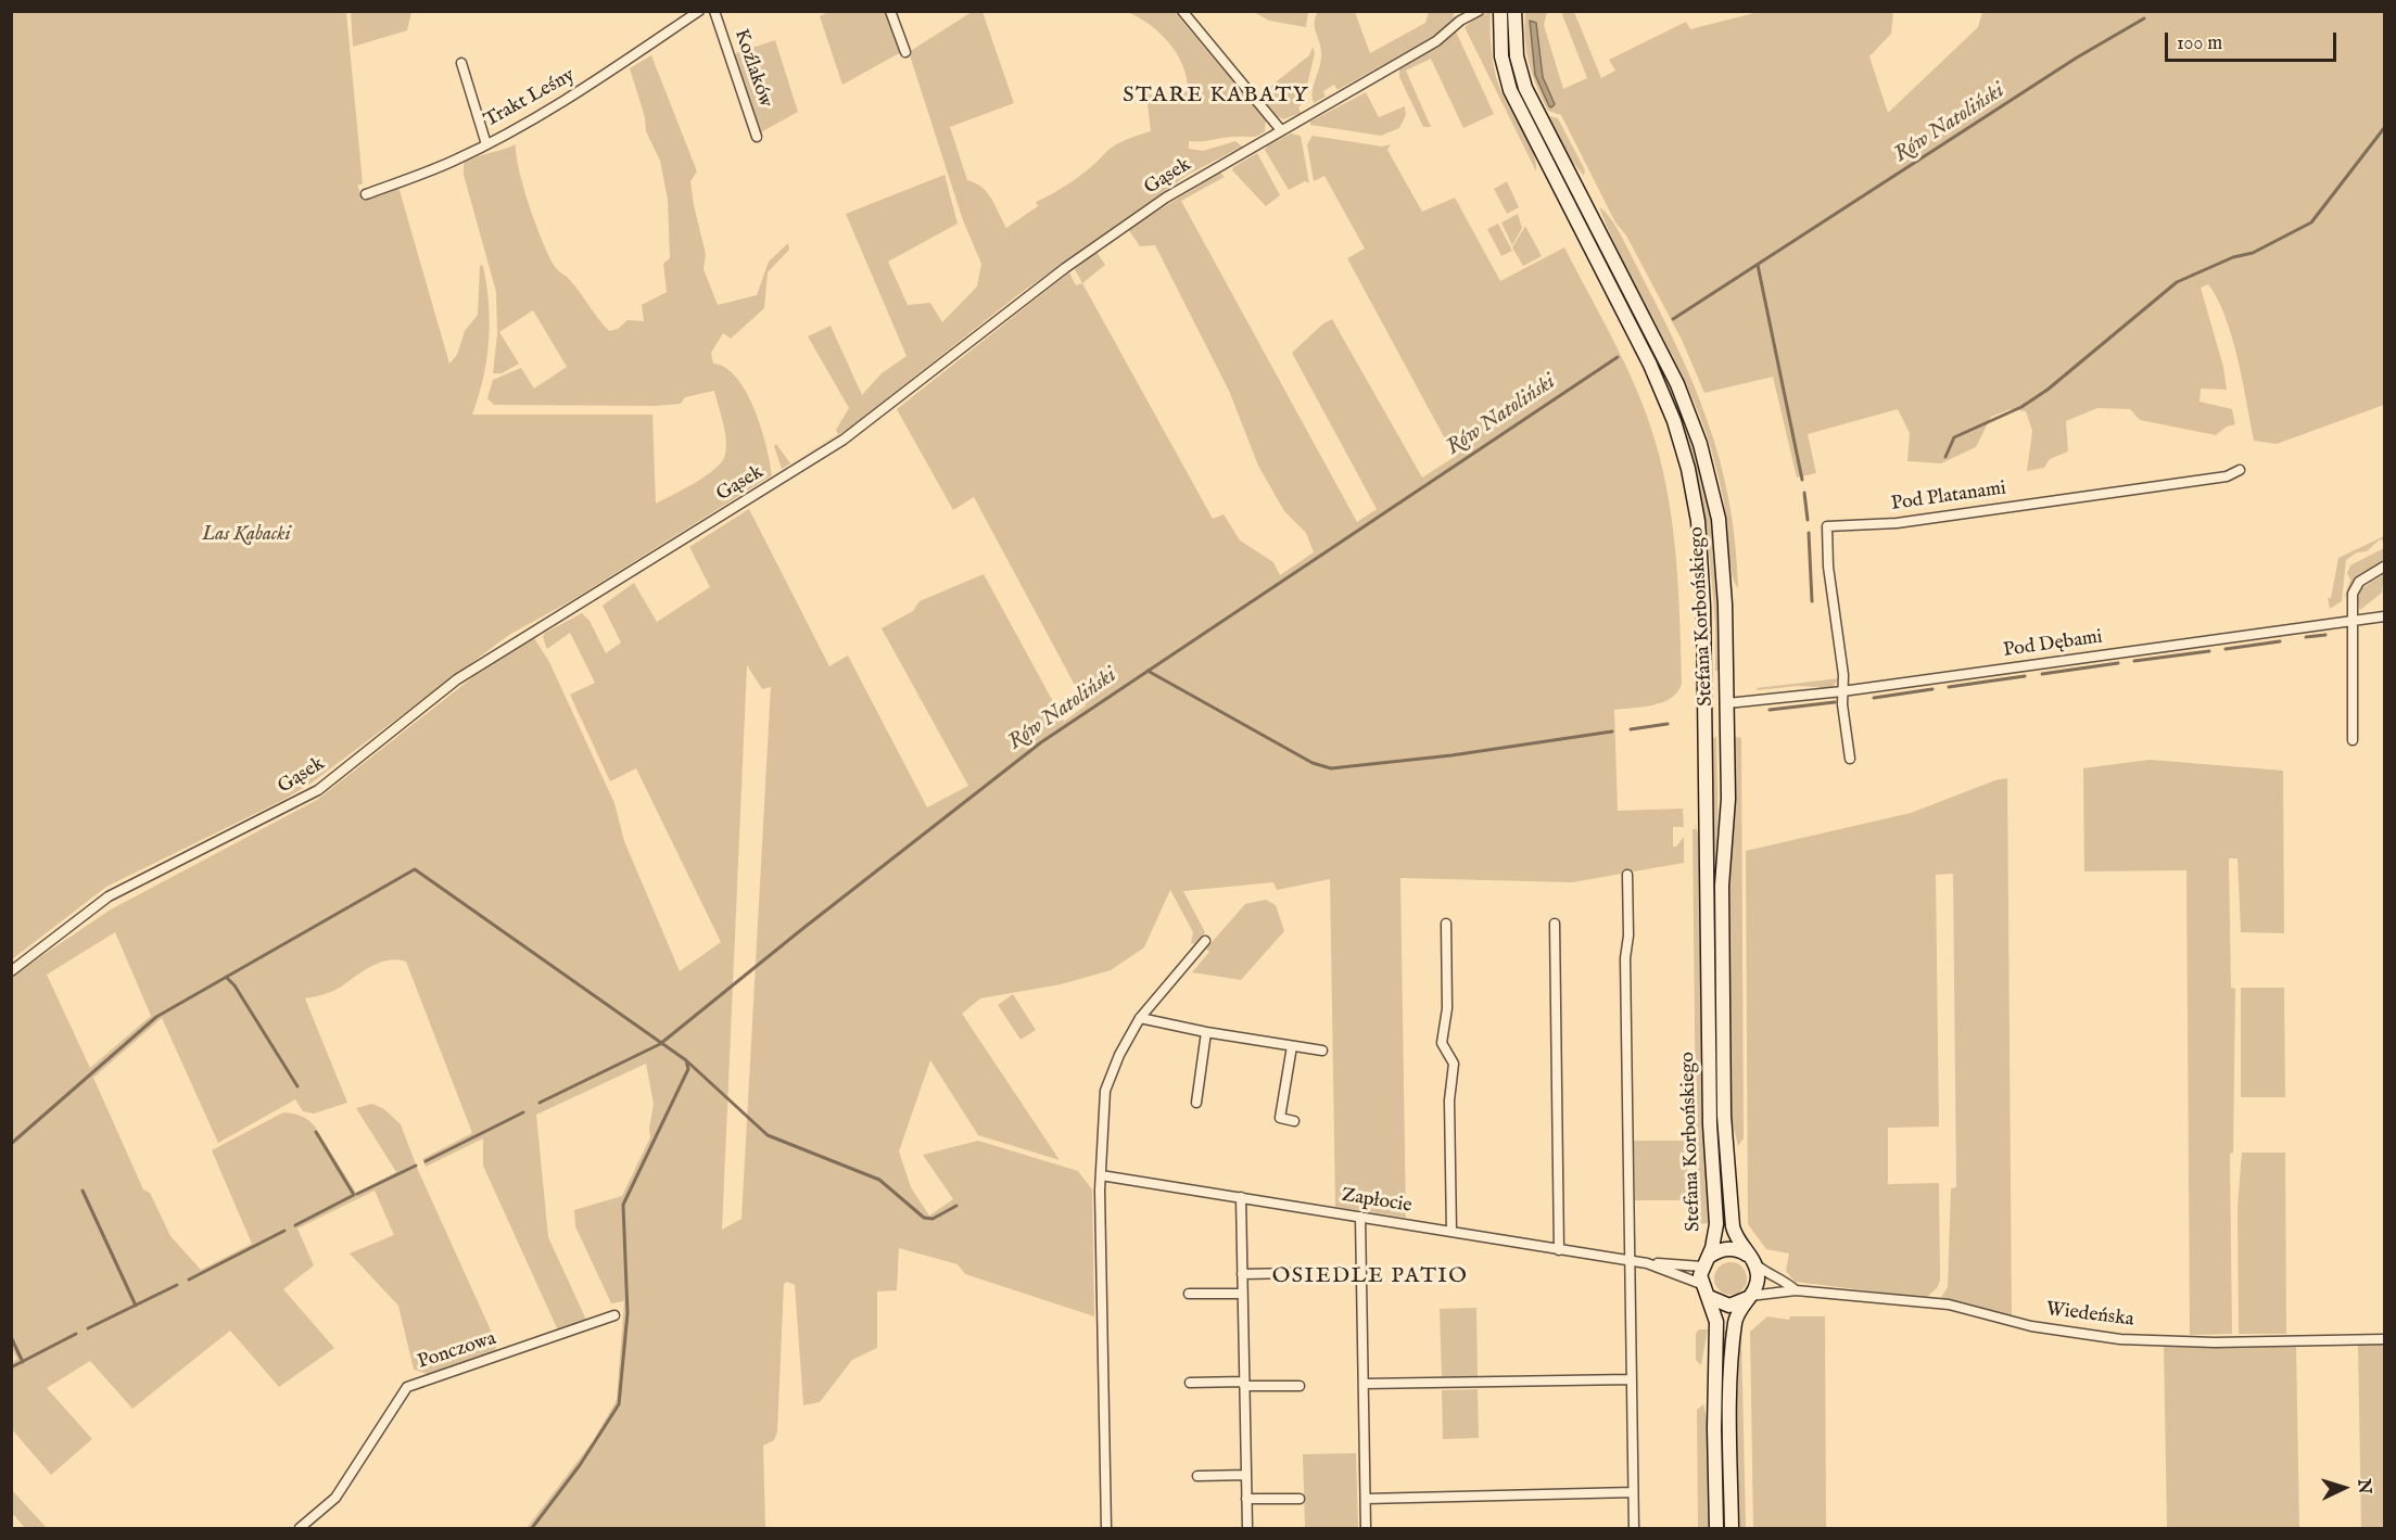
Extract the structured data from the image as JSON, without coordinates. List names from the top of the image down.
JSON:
{
  "streets": {
    "street": [
      "Koźlaków",
      "Trakt Leśny",
      "Gąsek",
      "Pod Platanami",
      "Stefana Korbońskiego",
      "Pod Dębami",
      "Zapłocie",
      "Wiedeńska",
      "Ponczowa"
    ]
  },
  "crossings": [
    ["Pod Platanami", "Pod Dębami"],
    ["Stefana Korbońskiego", "Pod Dębami"],
    ["Stefana Korbońskiego", "Zapłocie"],
    ["Stefana Korbońskiego", "Wiedeńska"],
    ["Zapłocie", "Wiedeńska"]
  ],
  "districts": ["STARE KABATY", "OSIEDLE PATIO"],
  "water": ["Rów Natoliński"],
  "parks": ["Las Kabacki"],
  "scale_bar": "100 m",
  "north": "right"
}
